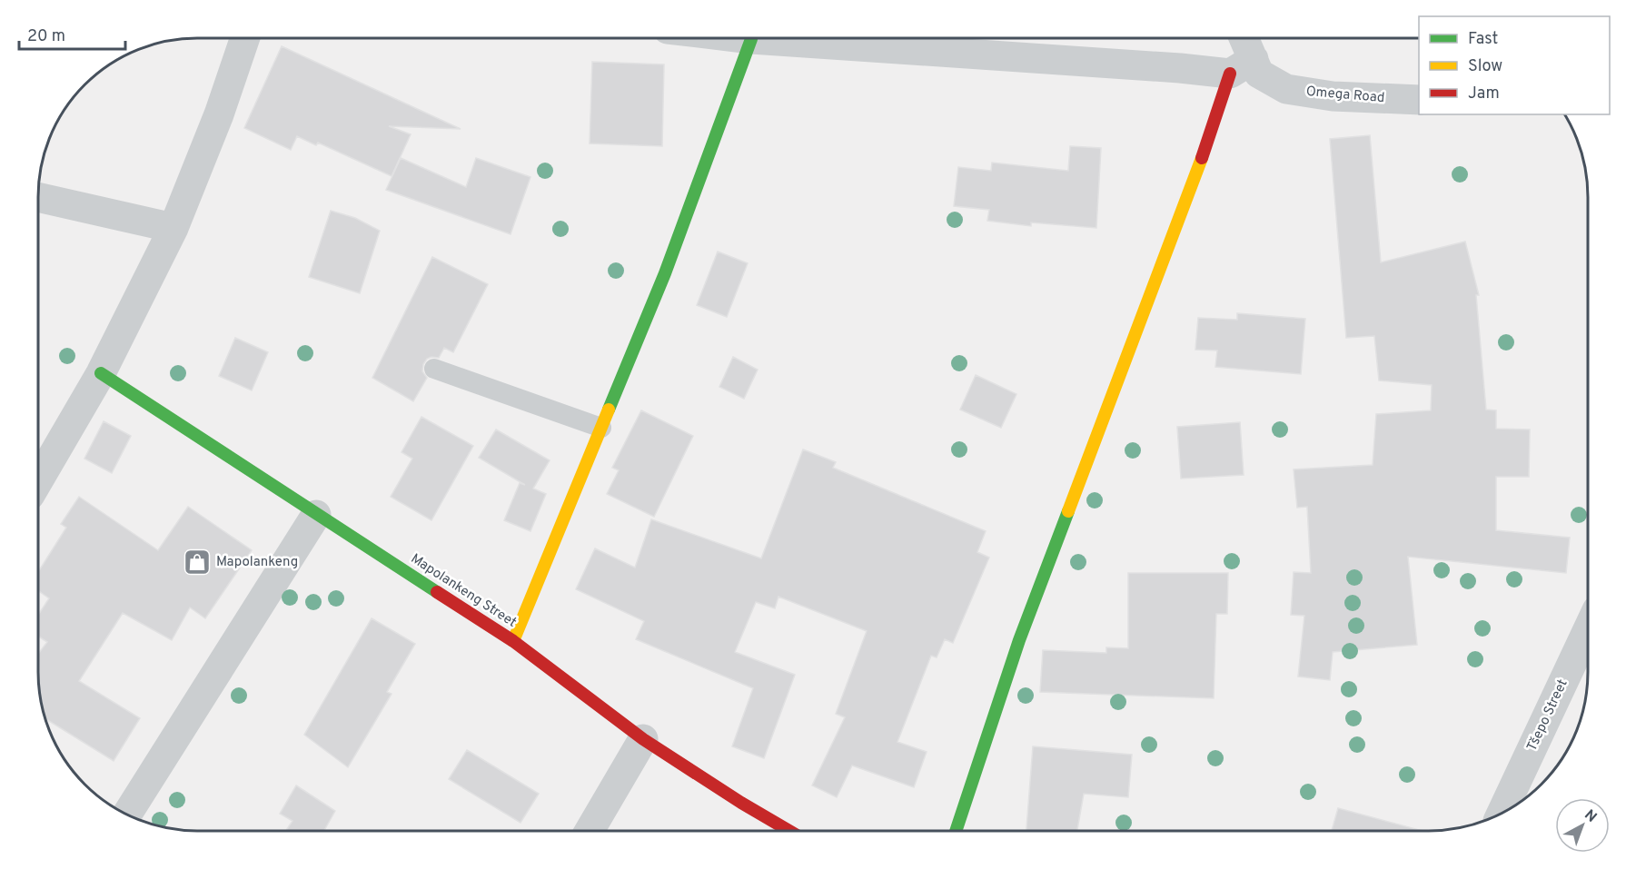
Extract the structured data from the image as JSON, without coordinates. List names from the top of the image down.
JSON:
{
  "streets": {
    "street": ["Omega Road", "Mapolankeng Street", "Tšepo Street"]
  },
  "places": {
    "shop": ["Mapolankeng"]
  },
  "legend": ["Fast", "Slow", "Jam"],
  "scale_bar": "20 m",
  "north": "top right"
}
